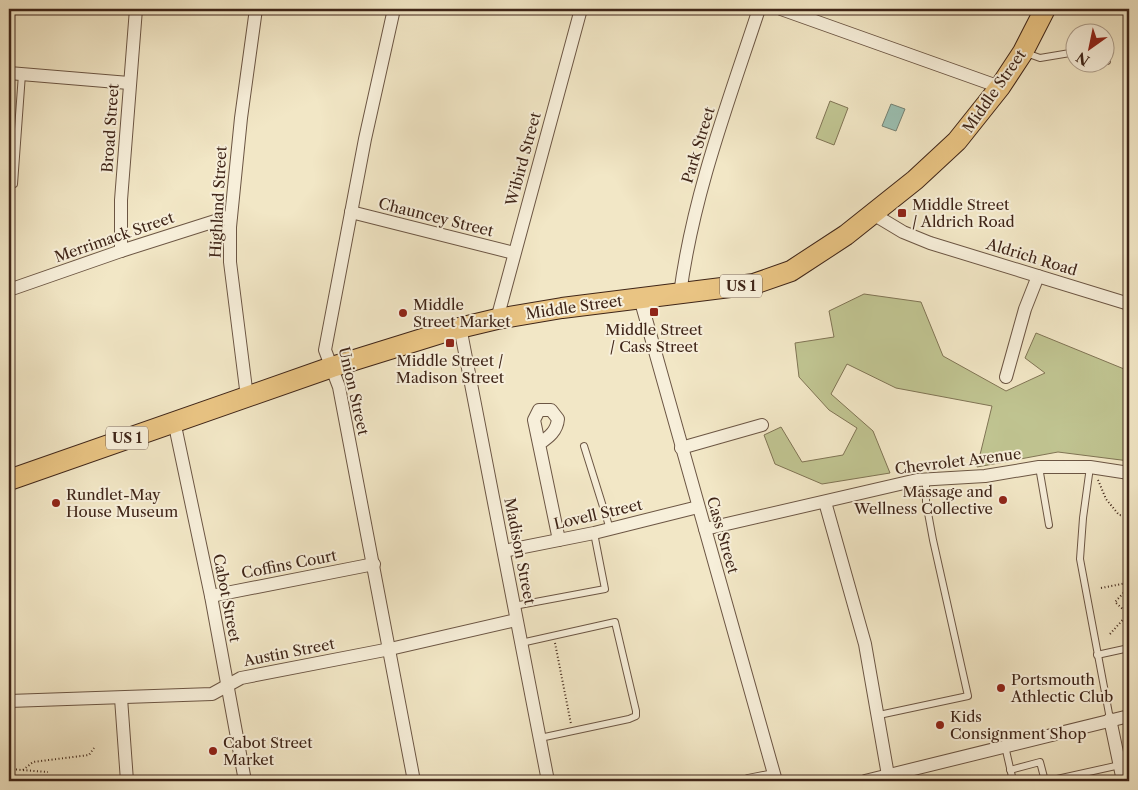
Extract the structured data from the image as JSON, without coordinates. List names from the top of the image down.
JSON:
{
  "streets": {
    "main road": ["Middle Street", "US 1"],
    "street": [
      "Broad Street",
      "Park Street",
      "Wibird Street",
      "Highland Street",
      "Chauncey Street",
      "Merrimack Street",
      "Aldrich Road",
      "Union Street",
      "Chevrolet Avenue",
      "Lovell Street",
      "Cass Street",
      "Madison Street",
      "Coffins Court",
      "Cabot Street",
      "Austin Street"
    ]
  },
  "crossings": [
    ["Middle Street", "Park Street"],
    ["Middle Street", "Wibird Street"],
    ["Middle Street", "Highland Street"],
    ["Middle Street", "Aldrich Road"],
    ["Middle Street", "Union Street"],
    ["Middle Street", "Cass Street"],
    ["Middle Street", "Madison Street"],
    ["Middle Street", "Cabot Street"],
    ["Broad Street", "Merrimack Street"],
    ["Wibird Street", "Chauncey Street"],
    ["Highland Street", "Merrimack Street"],
    ["Chauncey Street", "Union Street"],
    ["Union Street", "Coffins Court"],
    ["Union Street", "Austin Street"],
    ["Chevrolet Avenue", "Cass Street"],
    ["Lovell Street", "Cass Street"],
    ["Lovell Street", "Madison Street"],
    ["Madison Street", "Austin Street"],
    ["Coffins Court", "Cabot Street"],
    ["Cabot Street", "Austin Street"]
  ],
  "places": {
    "transit": ["Middle Street / Aldrich Road", "Middle Street / Cass Street", "Middle Street / Madison Street"],
    "other": [
      "Middle Street Market",
      "Massage and Wellness Collective",
      "Rundlet-May House Museum",
      "Portsmouth Athlectic Club",
      "Kids Consignment Shop",
      "Cabot Street Market"
    ]
  },
  "north": "bottom left"
}
